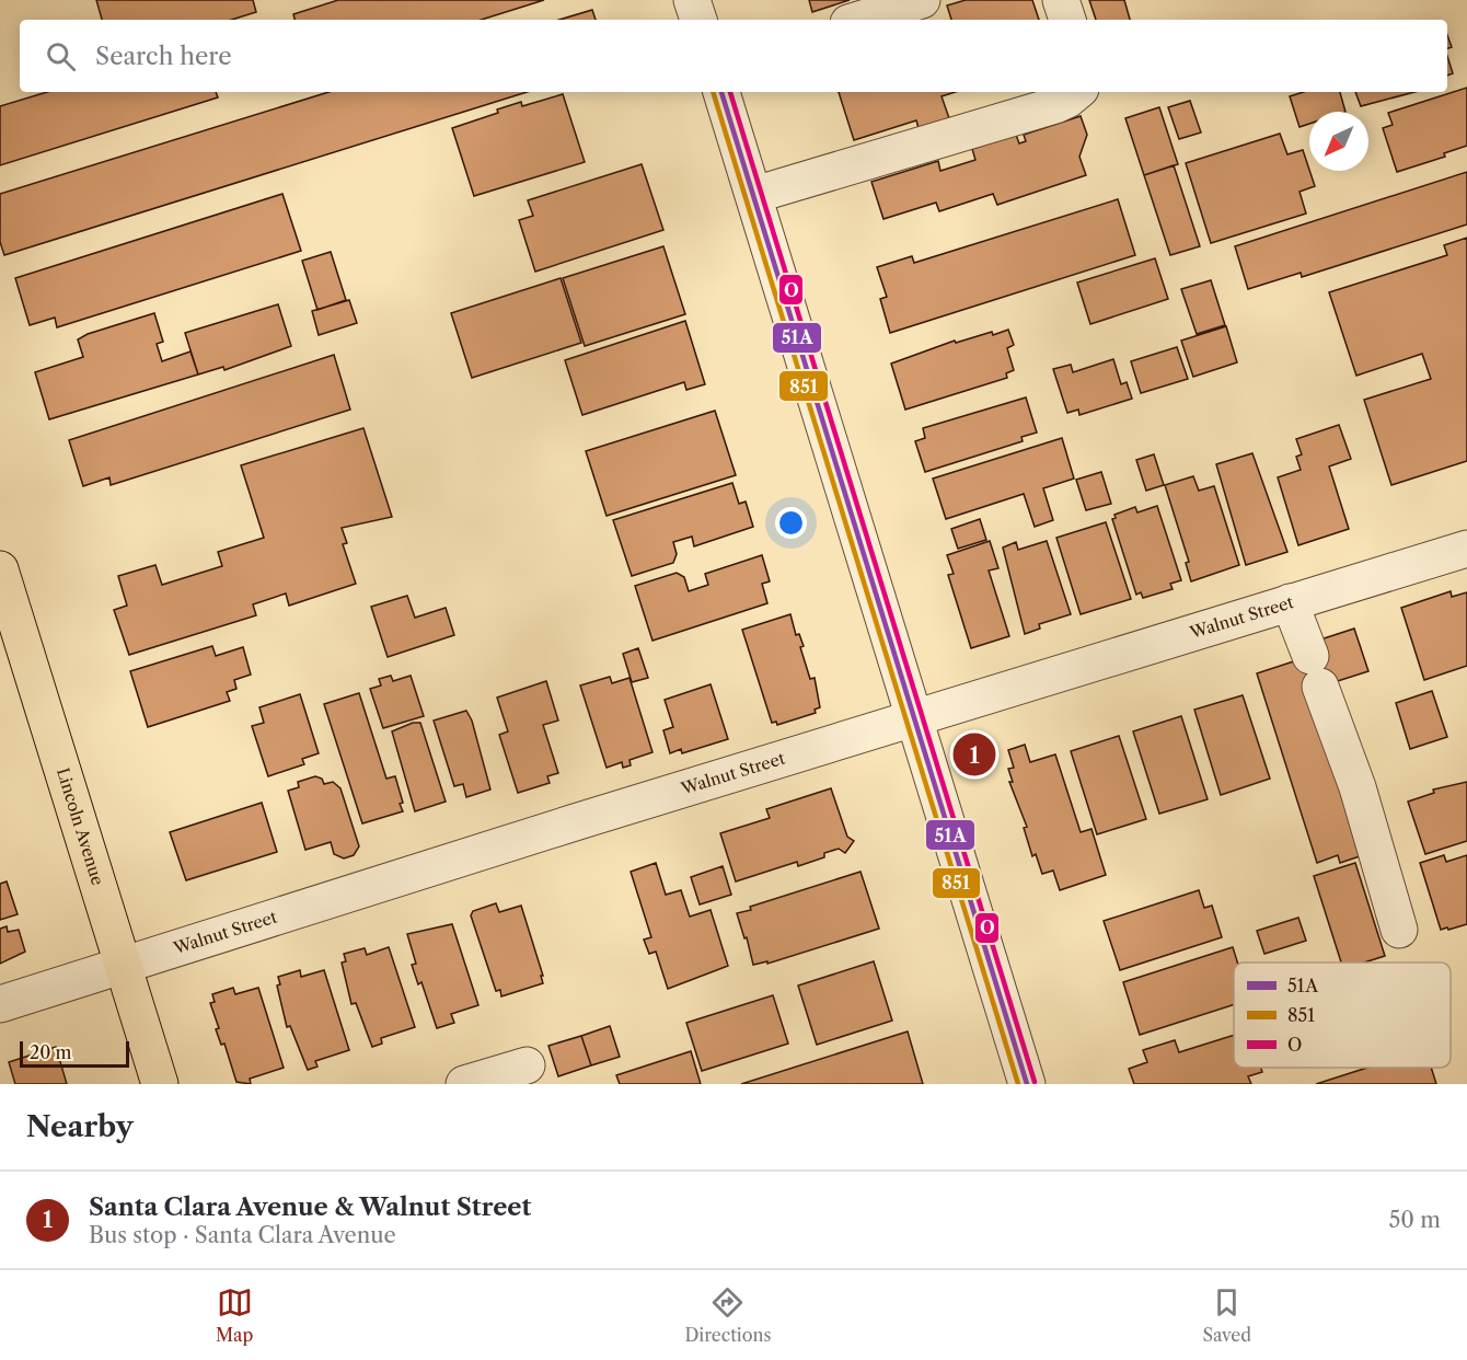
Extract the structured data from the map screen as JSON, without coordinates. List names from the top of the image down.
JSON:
{
  "streets": {
    "main road": ["Lincoln Avenue"],
    "street": ["Walnut Street"]
  },
  "crossings": [
    ["Walnut Street", "Lincoln Avenue"]
  ],
  "lines": ["transit line 51A", "transit line 851", "transit line O"],
  "legend": ["51A", "851", "O"],
  "scale_bar": "20 m",
  "north": "bottom left",
  "page": {
    "search": "Search here",
    "pins": "1",
    "scale": "20 m",
    "heading": "Nearby",
    "list": [
      {
        "mark": "1",
        "name": "Santa Clara Avenue & Walnut Street",
        "note": "Bus stop · Santa Clara Avenue",
        "value": "50 m"
      }
    ],
    "nav": ["Map", "Directions", "Saved"]
  }
}
